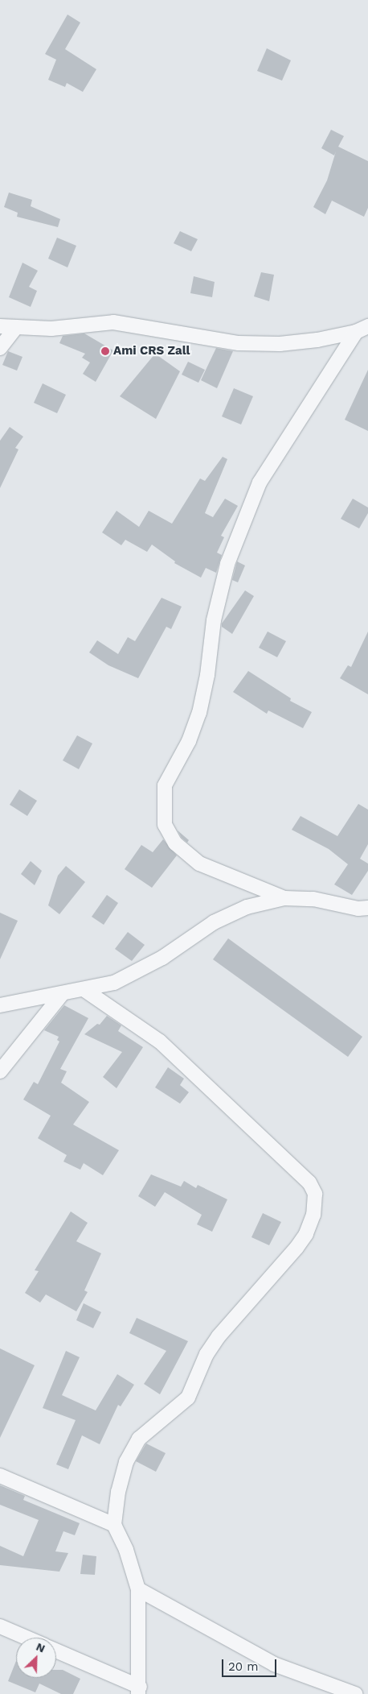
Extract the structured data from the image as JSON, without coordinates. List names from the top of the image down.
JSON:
{
  "places": ["Ami CRS Zall"],
  "scale_bar": "20 m",
  "north": "top right"
}
